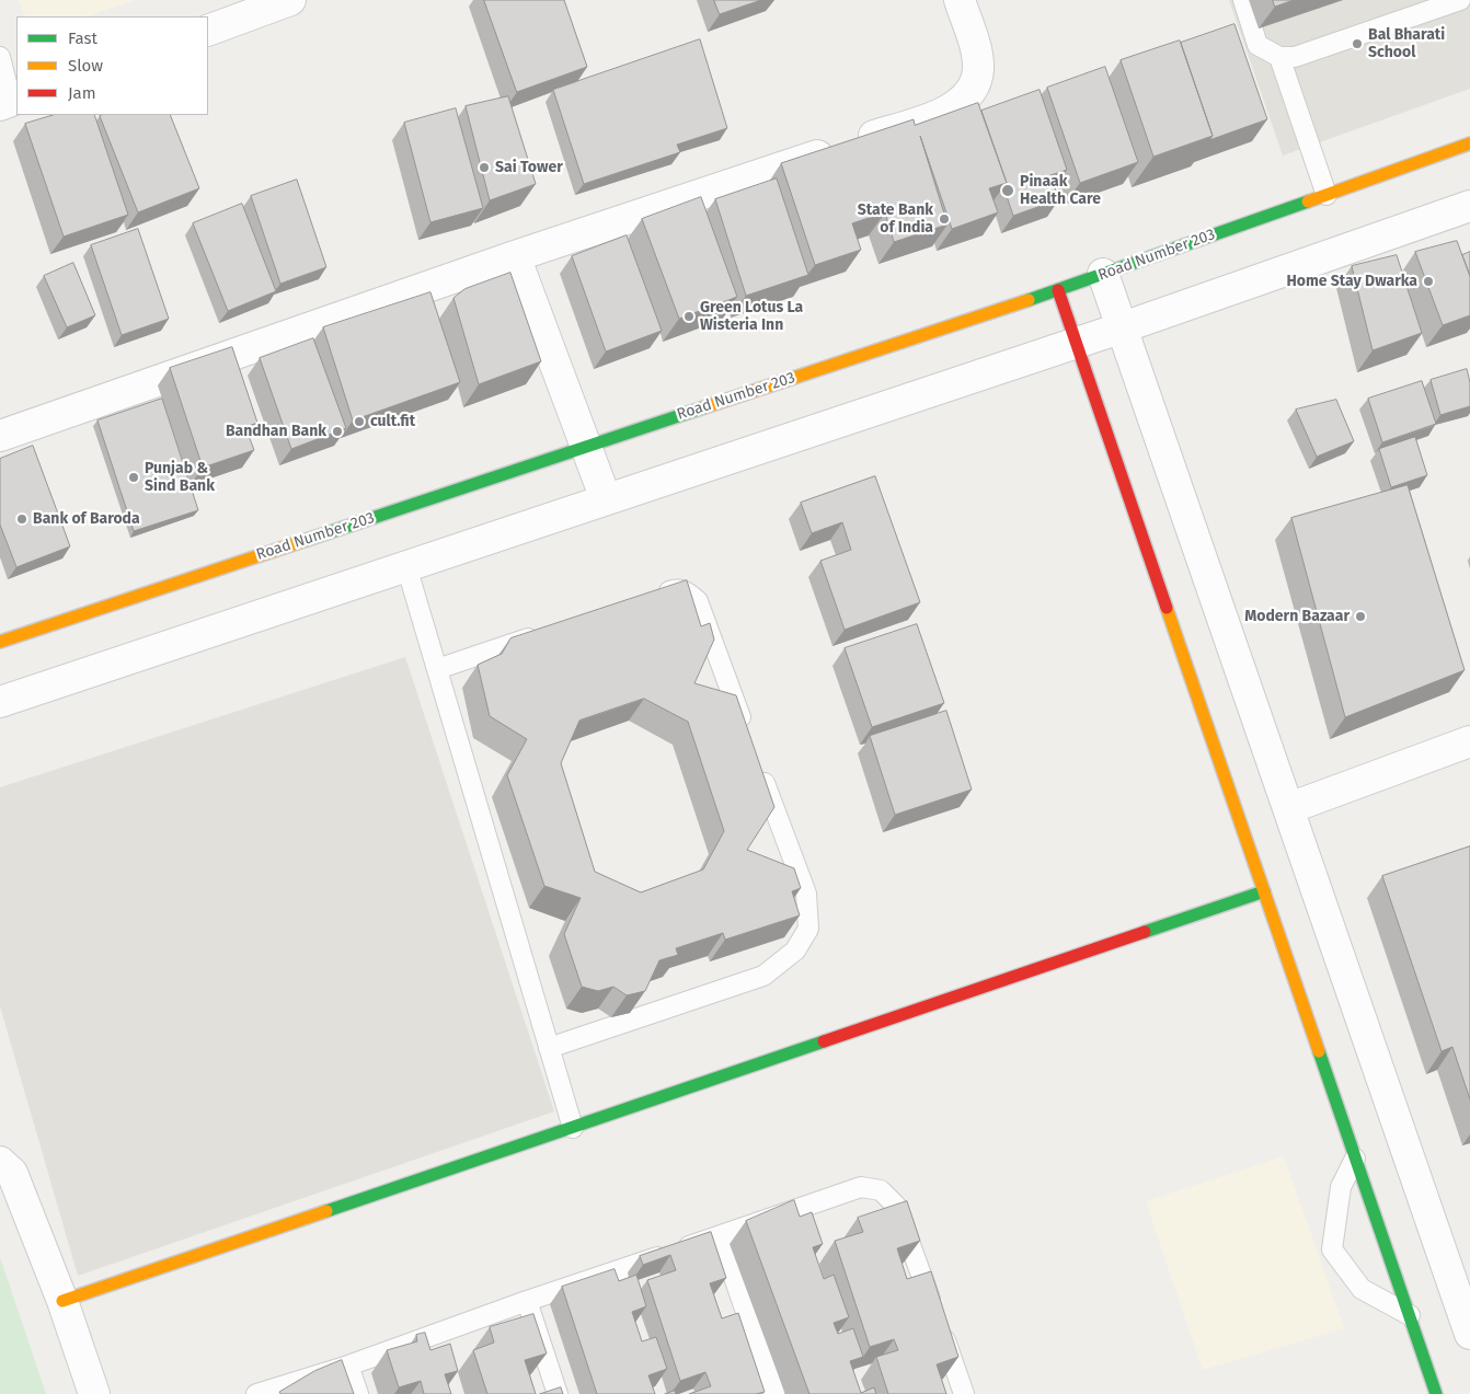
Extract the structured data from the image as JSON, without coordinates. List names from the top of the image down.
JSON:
{
  "streets": {
    "street": ["Road Number 203"]
  },
  "places": [
    "Bal Bharati School",
    "Sai Tower",
    "Pinaak Health Care",
    "State Bank of India",
    "Home Stay Dwarka",
    "Green Lotus La Wisteria Inn",
    "cult.fit",
    "Bandhan Bank",
    "Punjab & Sind Bank",
    "Bank of Baroda",
    "Modern Bazaar"
  ],
  "legend": ["Fast", "Slow", "Jam"]
}
